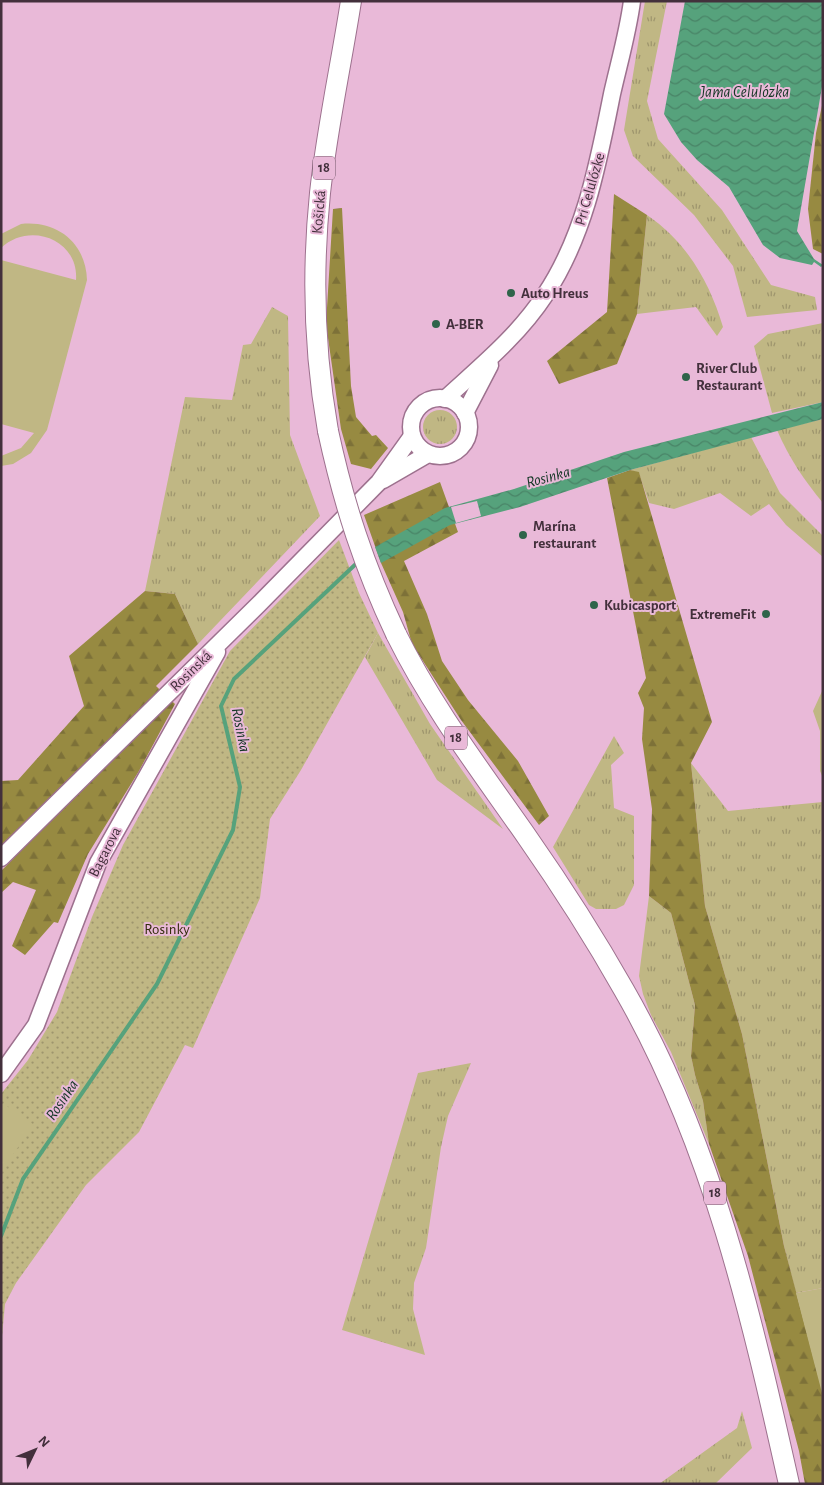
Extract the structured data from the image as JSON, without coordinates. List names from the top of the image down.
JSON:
{
  "streets": {
    "main road": ["18", "Košická"],
    "street": ["Pri Celulózke", "Rosinská", "Bagarova"]
  },
  "crossings": [
    ["Pri Celulózke", "Rosinská"],
    ["Rosinská", "Bagarova"]
  ],
  "water": ["Jama Celulózka", "Rosinka"],
  "parks": ["Rosinky"],
  "places": [
    "Auto Hreus",
    "A-BER",
    "River Club Restaurant",
    "Marína restaurant",
    "Kubicasport",
    "ExtremeFit"
  ],
  "north": "top right"
}
